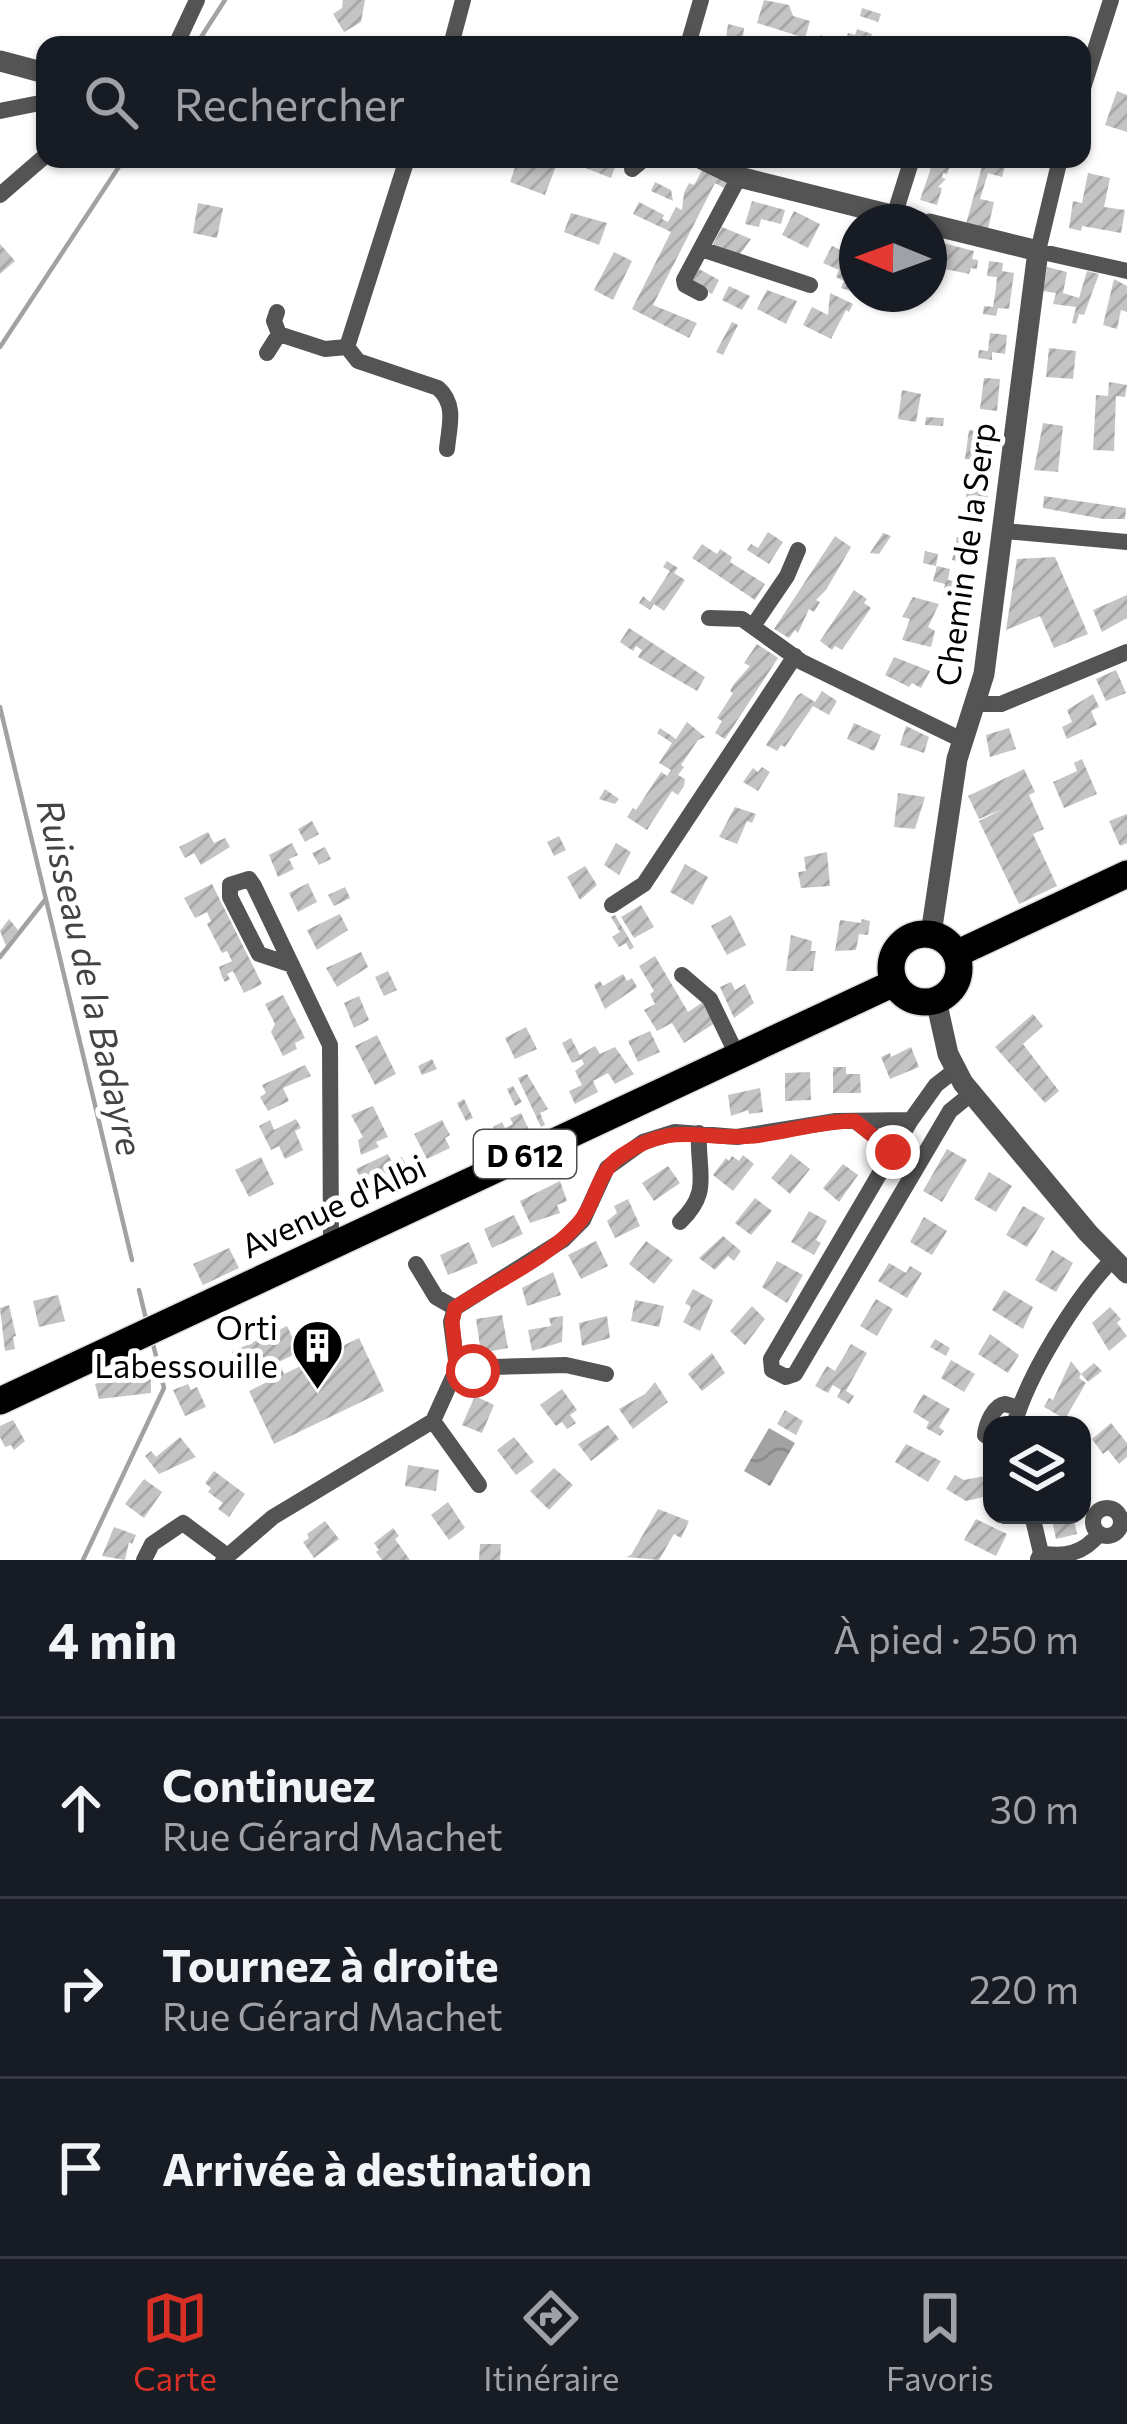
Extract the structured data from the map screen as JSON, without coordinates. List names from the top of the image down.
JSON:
{
  "streets": {
    "main road": ["D 612", "Avenue d'Albi"],
    "street": ["Chemin de la Serp"]
  },
  "crossings": [
    ["Chemin de la Serp", "Avenue d'Albi"]
  ],
  "water": ["Ruisseau de la Badayre"],
  "places": {
    "building": ["Orti Labessouille"]
  },
  "north": "left",
  "page": {
    "search": "Rechercher",
    "heading": ["4 min", "À pied · 250 m"],
    "list": [
      ["Continuez", "Rue Gérard Machet", "30 m"],
      ["Tournez à droite", "Rue Gérard Machet", "220 m"],
      "Arrivée à destination"
    ],
    "nav": ["Carte", "Itinéraire", "Favoris"]
  }
}
